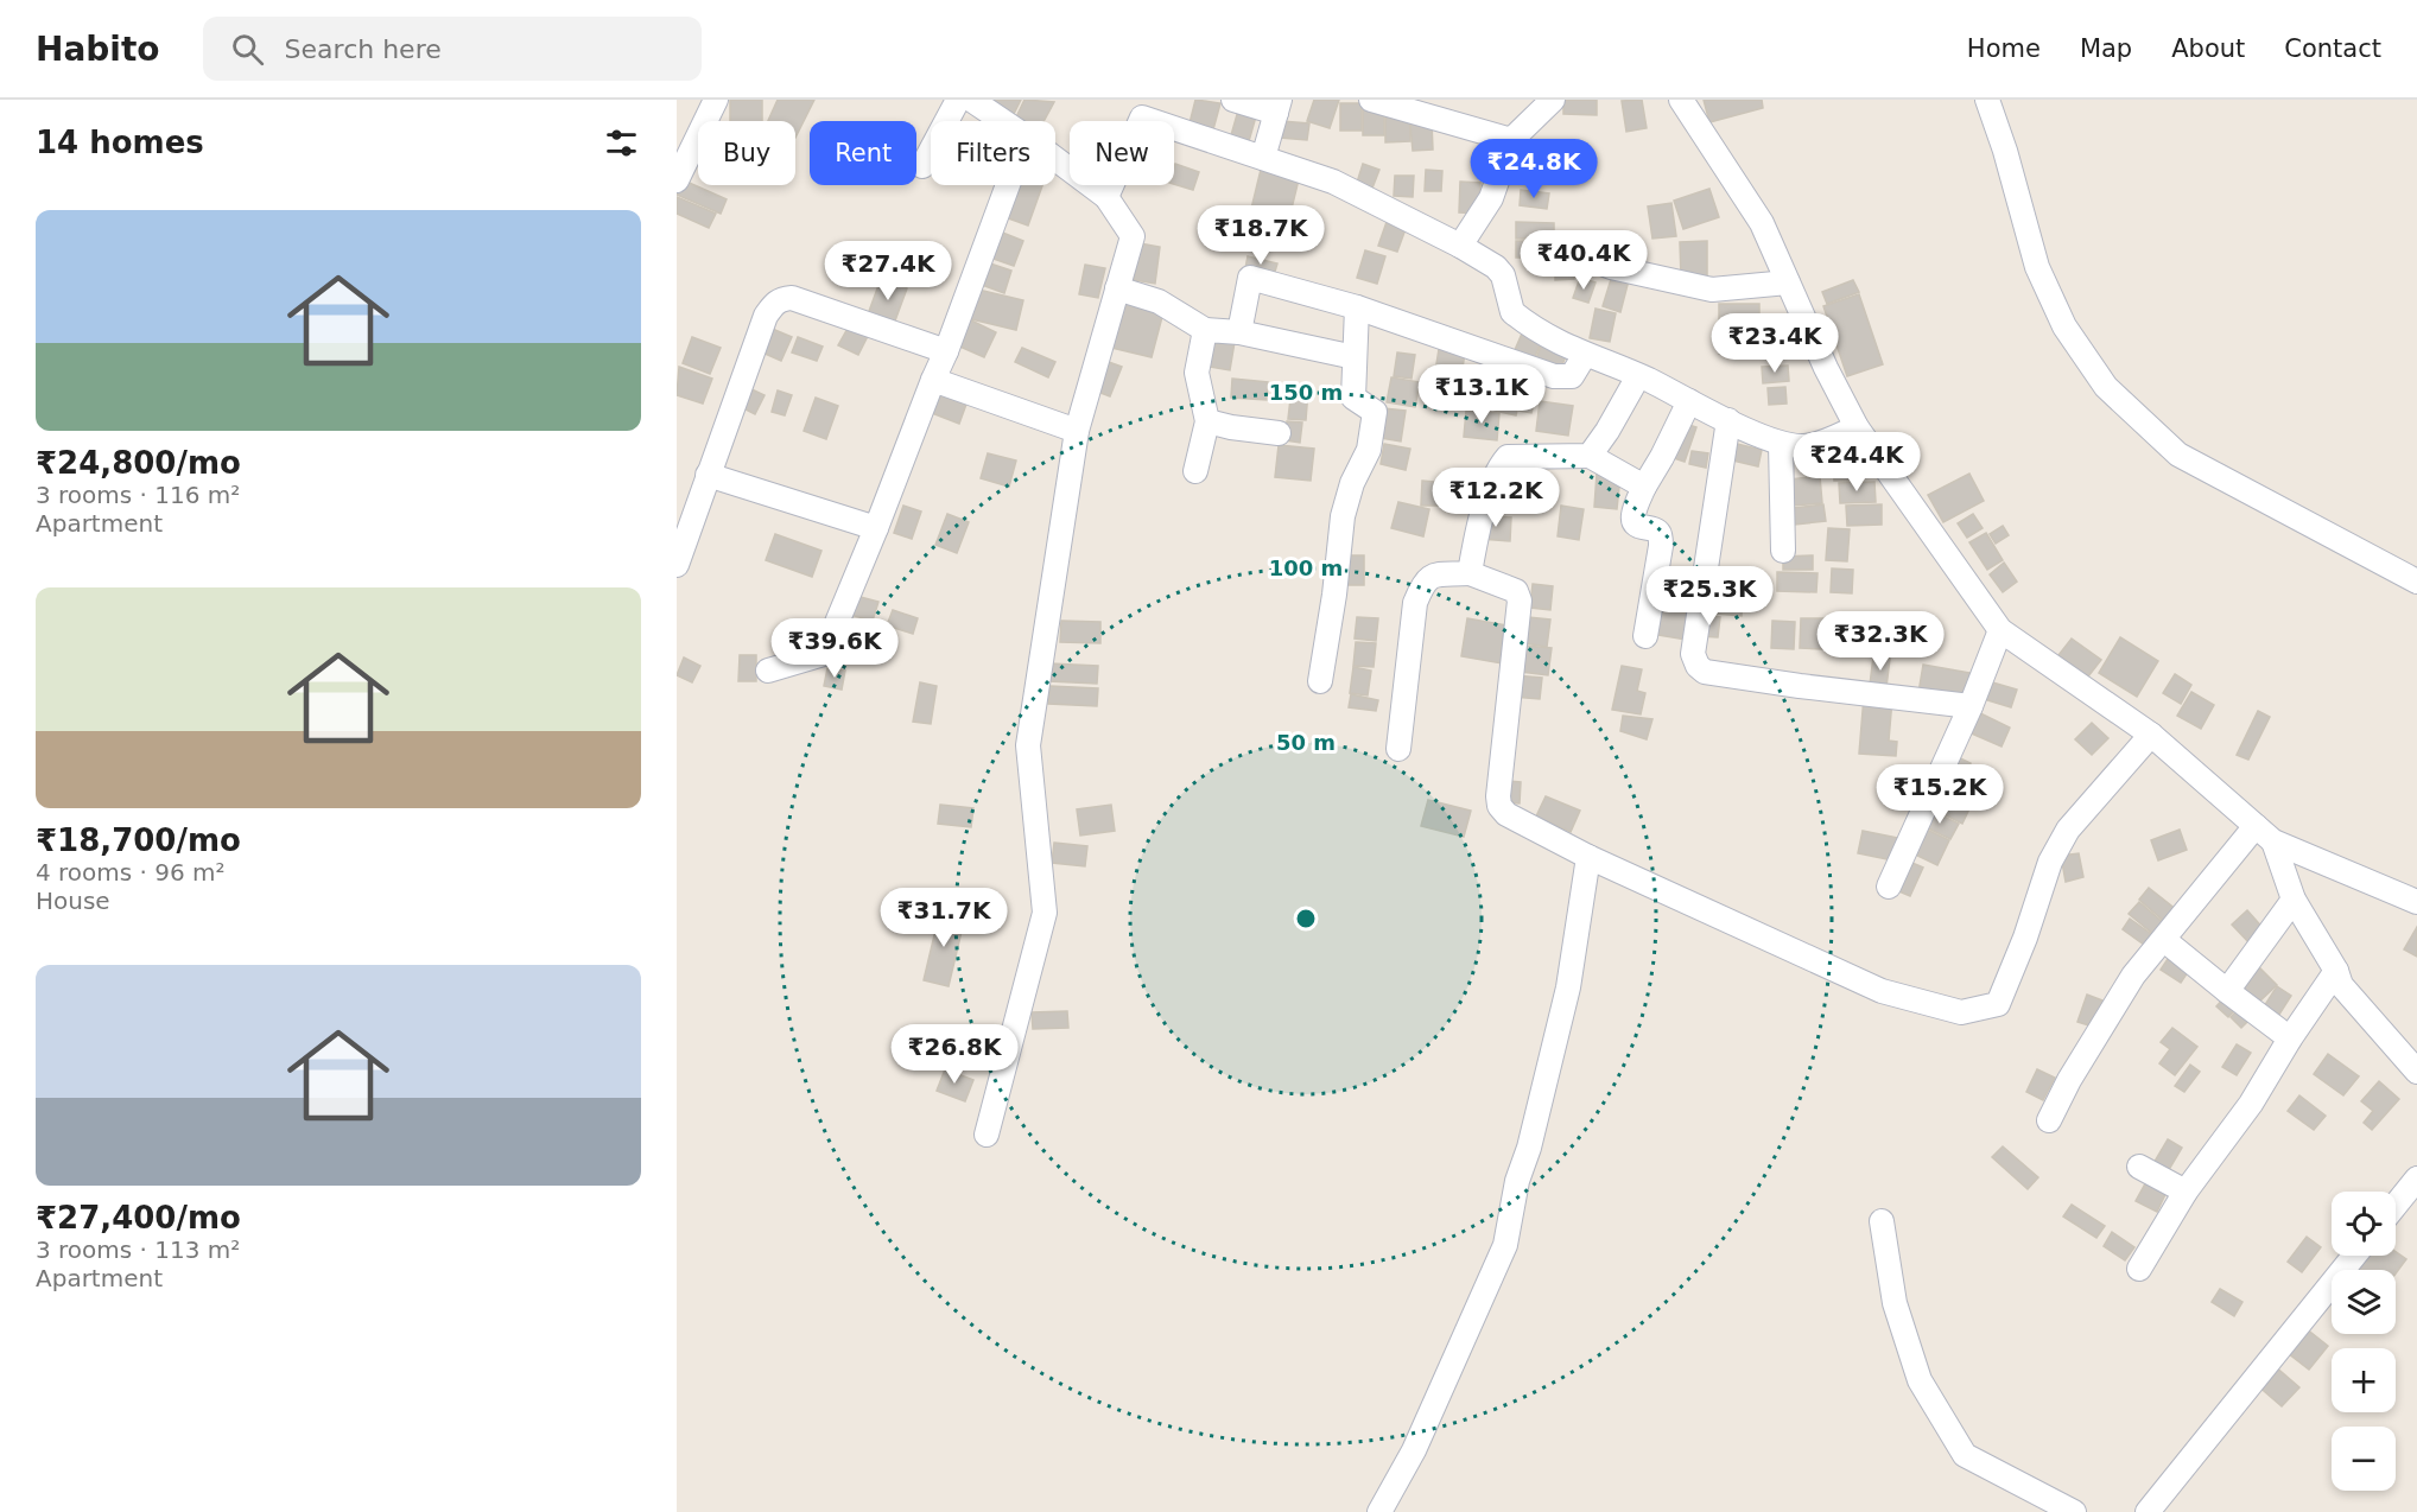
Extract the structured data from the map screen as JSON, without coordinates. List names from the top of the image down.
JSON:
{
  "page": {
    "header": "Habito",
    "search": "Search here",
    "nav": [
      "Home",
      "Map",
      "About",
      "Contact"
    ],
    "heading": "14 homes",
    "chip": [
      "Buy",
      "Rent",
      "Filters",
      "New"
    ],
    "price": [
      "₹24.8K",
      "₹18.7K",
      "₹40.4K",
      "₹27.4K",
      "₹23.4K",
      "₹13.1K",
      "₹24.4K",
      "₹12.2K",
      "₹25.3K",
      "₹32.3K",
      "₹39.6K",
      "₹15.2K",
      "₹31.7K",
      "₹26.8K"
    ],
    "list": [
      {
        "name": "₹24,800/mo",
        "note": "3 rooms · 116 m² · Apartment"
      },
      {
        "name": "₹18,700/mo",
        "note": "4 rooms · 96 m² · House"
      },
      {
        "name": "₹27,400/mo",
        "note": "3 rooms · 113 m² · Apartment"
      }
    ],
    "map_buttons": ["+", "−"]
  },
  "rings": ["150 m", "100 m", "50 m"]
}
